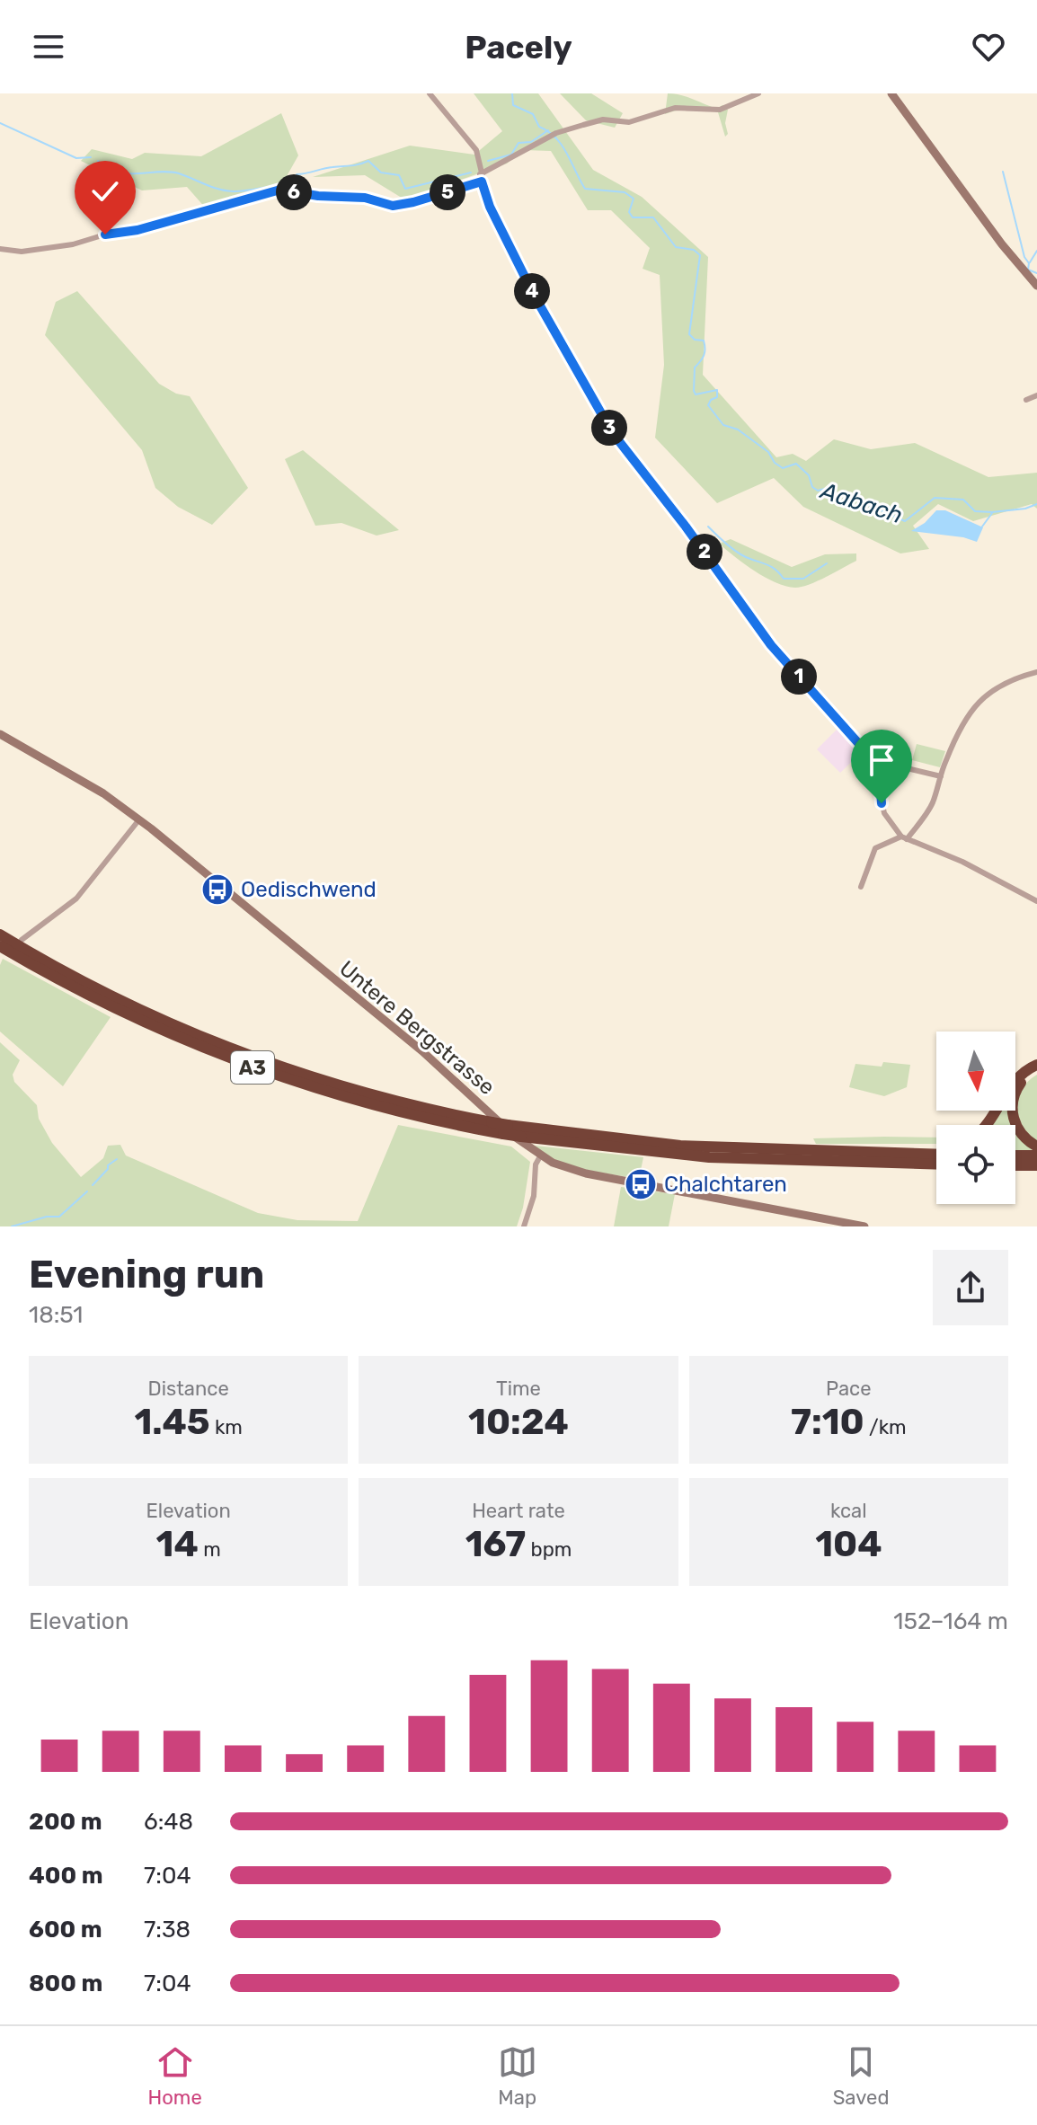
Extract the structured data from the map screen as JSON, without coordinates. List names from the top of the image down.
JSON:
{
  "streets": {
    "highway": ["A3"],
    "main road": ["Untere Bergstrasse"]
  },
  "water": ["Aabach"],
  "places": {
    "bus stop": ["Oedischwend", "Chalchtaren"]
  },
  "north": "bottom",
  "page": {
    "header": "Pacely",
    "pins": [
      "5",
      "6",
      "4",
      "3",
      "2",
      "1"
    ],
    "heading": ["Evening run", "18:51"],
    "stats": [
      ["Distance", "1.45 km"],
      ["Time", "10:24"],
      ["Pace", "7:10 /km"],
      ["Elevation", "14 m"],
      ["Heart rate", "167 bpm"],
      ["kcal", "104"]
    ],
    "chart": ["Elevation", "152–164 m"],
    "list": [
      {
        "name": "200 m",
        "note": "6:48"
      },
      {
        "name": "400 m",
        "note": "7:04"
      },
      {
        "name": "600 m",
        "note": "7:38"
      },
      {
        "name": "800 m",
        "note": "7:04"
      }
    ],
    "tabs": ["Home", "Map", "Saved"]
  }
}
